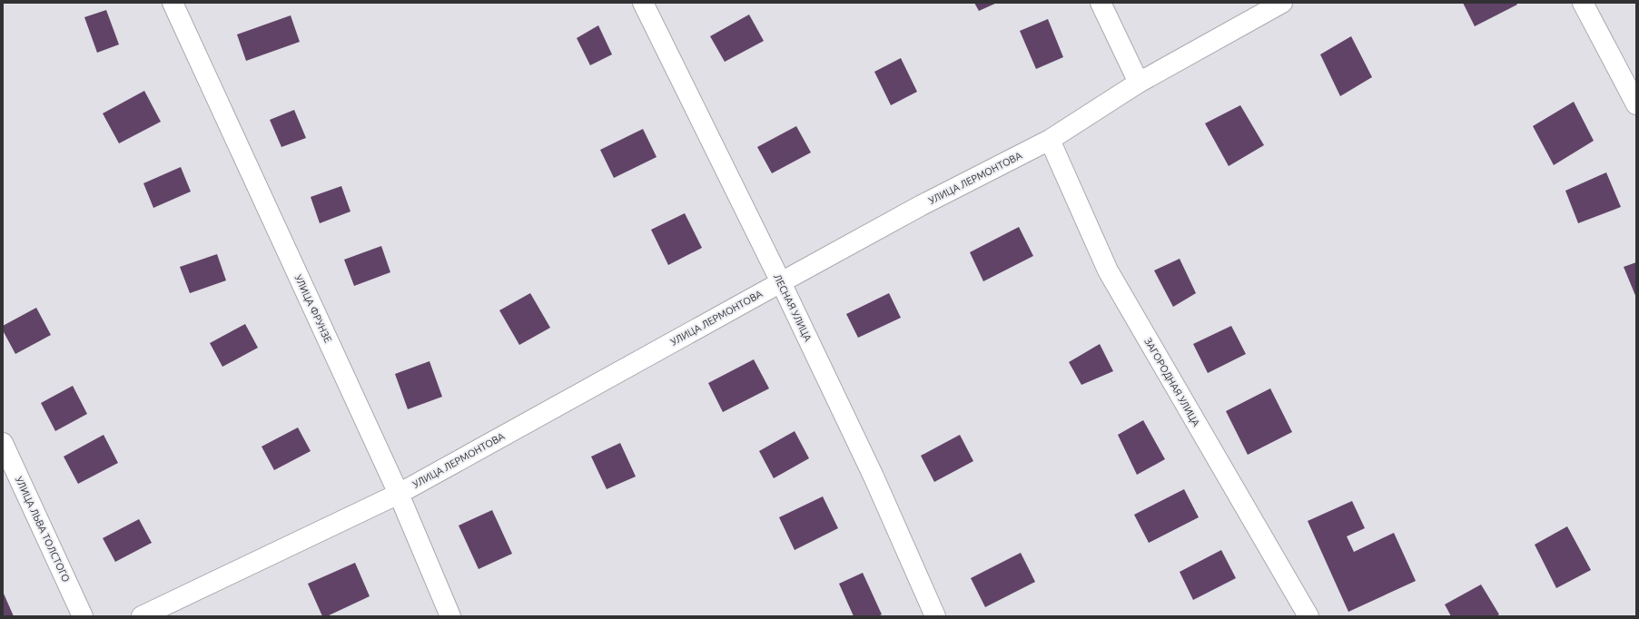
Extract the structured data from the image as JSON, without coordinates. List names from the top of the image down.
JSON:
{
  "streets": {
    "street": [
      "УЛИЦА ЛЕРМОНТОВА",
      "ЛЕСНАЯ УЛИЦА",
      "УЛИЦА ФРУНЗЕ",
      "ЗАГОРОДНАЯ УЛИЦА",
      "УЛИЦА ЛЬВА ТОЛСТОГО"
    ]
  },
  "crossings": [
    ["УЛИЦА ЛЕРМОНТОВА", "ЛЕСНАЯ УЛИЦА"],
    ["УЛИЦА ЛЕРМОНТОВА", "УЛИЦА ФРУНЗЕ"],
    ["УЛИЦА ЛЕРМОНТОВА", "ЗАГОРОДНАЯ УЛИЦА"]
  ]
}
